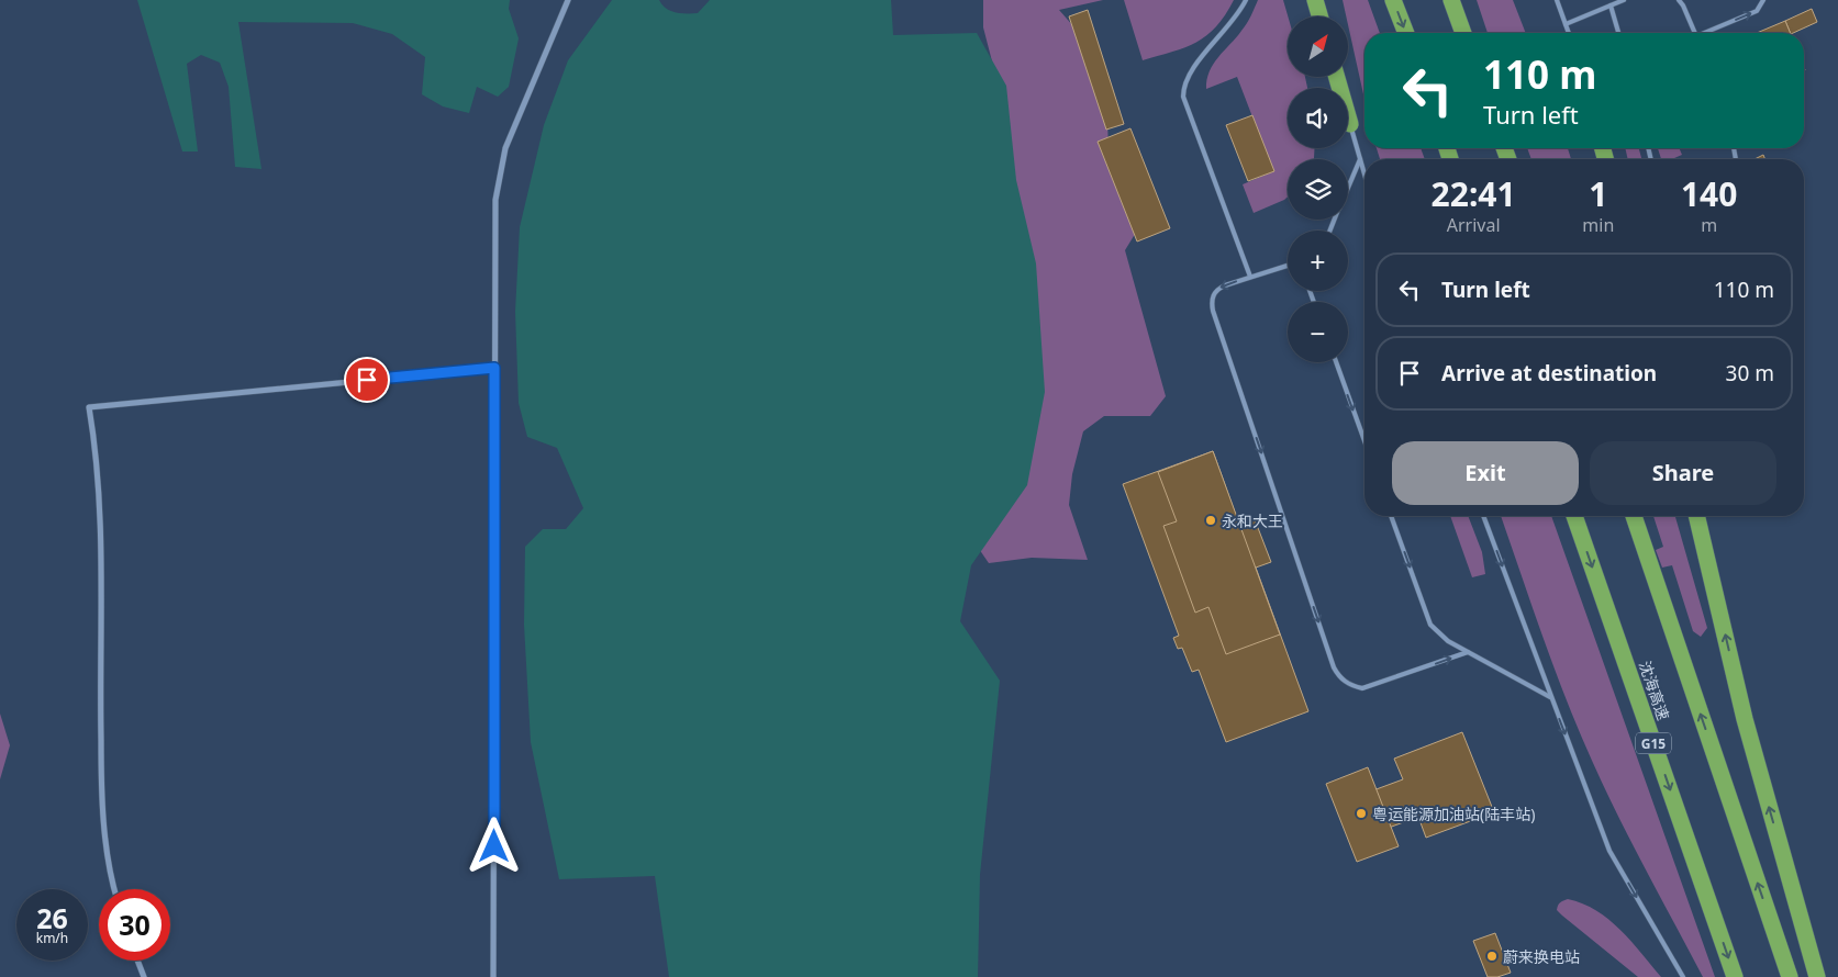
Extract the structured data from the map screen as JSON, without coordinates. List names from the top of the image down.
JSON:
{
  "streets": {
    "highway": ["沈海高速", "G15"]
  },
  "places": ["永和大王", "粤运能源加油站(陆丰站)", "蔚来换电站"],
  "north": "top right",
  "page": {
    "map_buttons": ["+", "−"],
    "turn": ["110 m", "Turn left"],
    "eta": [
      "22:41",
      "Arrival",
      "1",
      "min",
      "140",
      "m"
    ],
    "list": [
      {
        "name": "Turn left",
        "value": "110 m"
      },
      {
        "name": "Arrive at destination",
        "value": "30 m"
      }
    ],
    "buttons": ["Exit", "Share"],
    "speed": "26 km/h",
    "limit": "30"
  }
}
